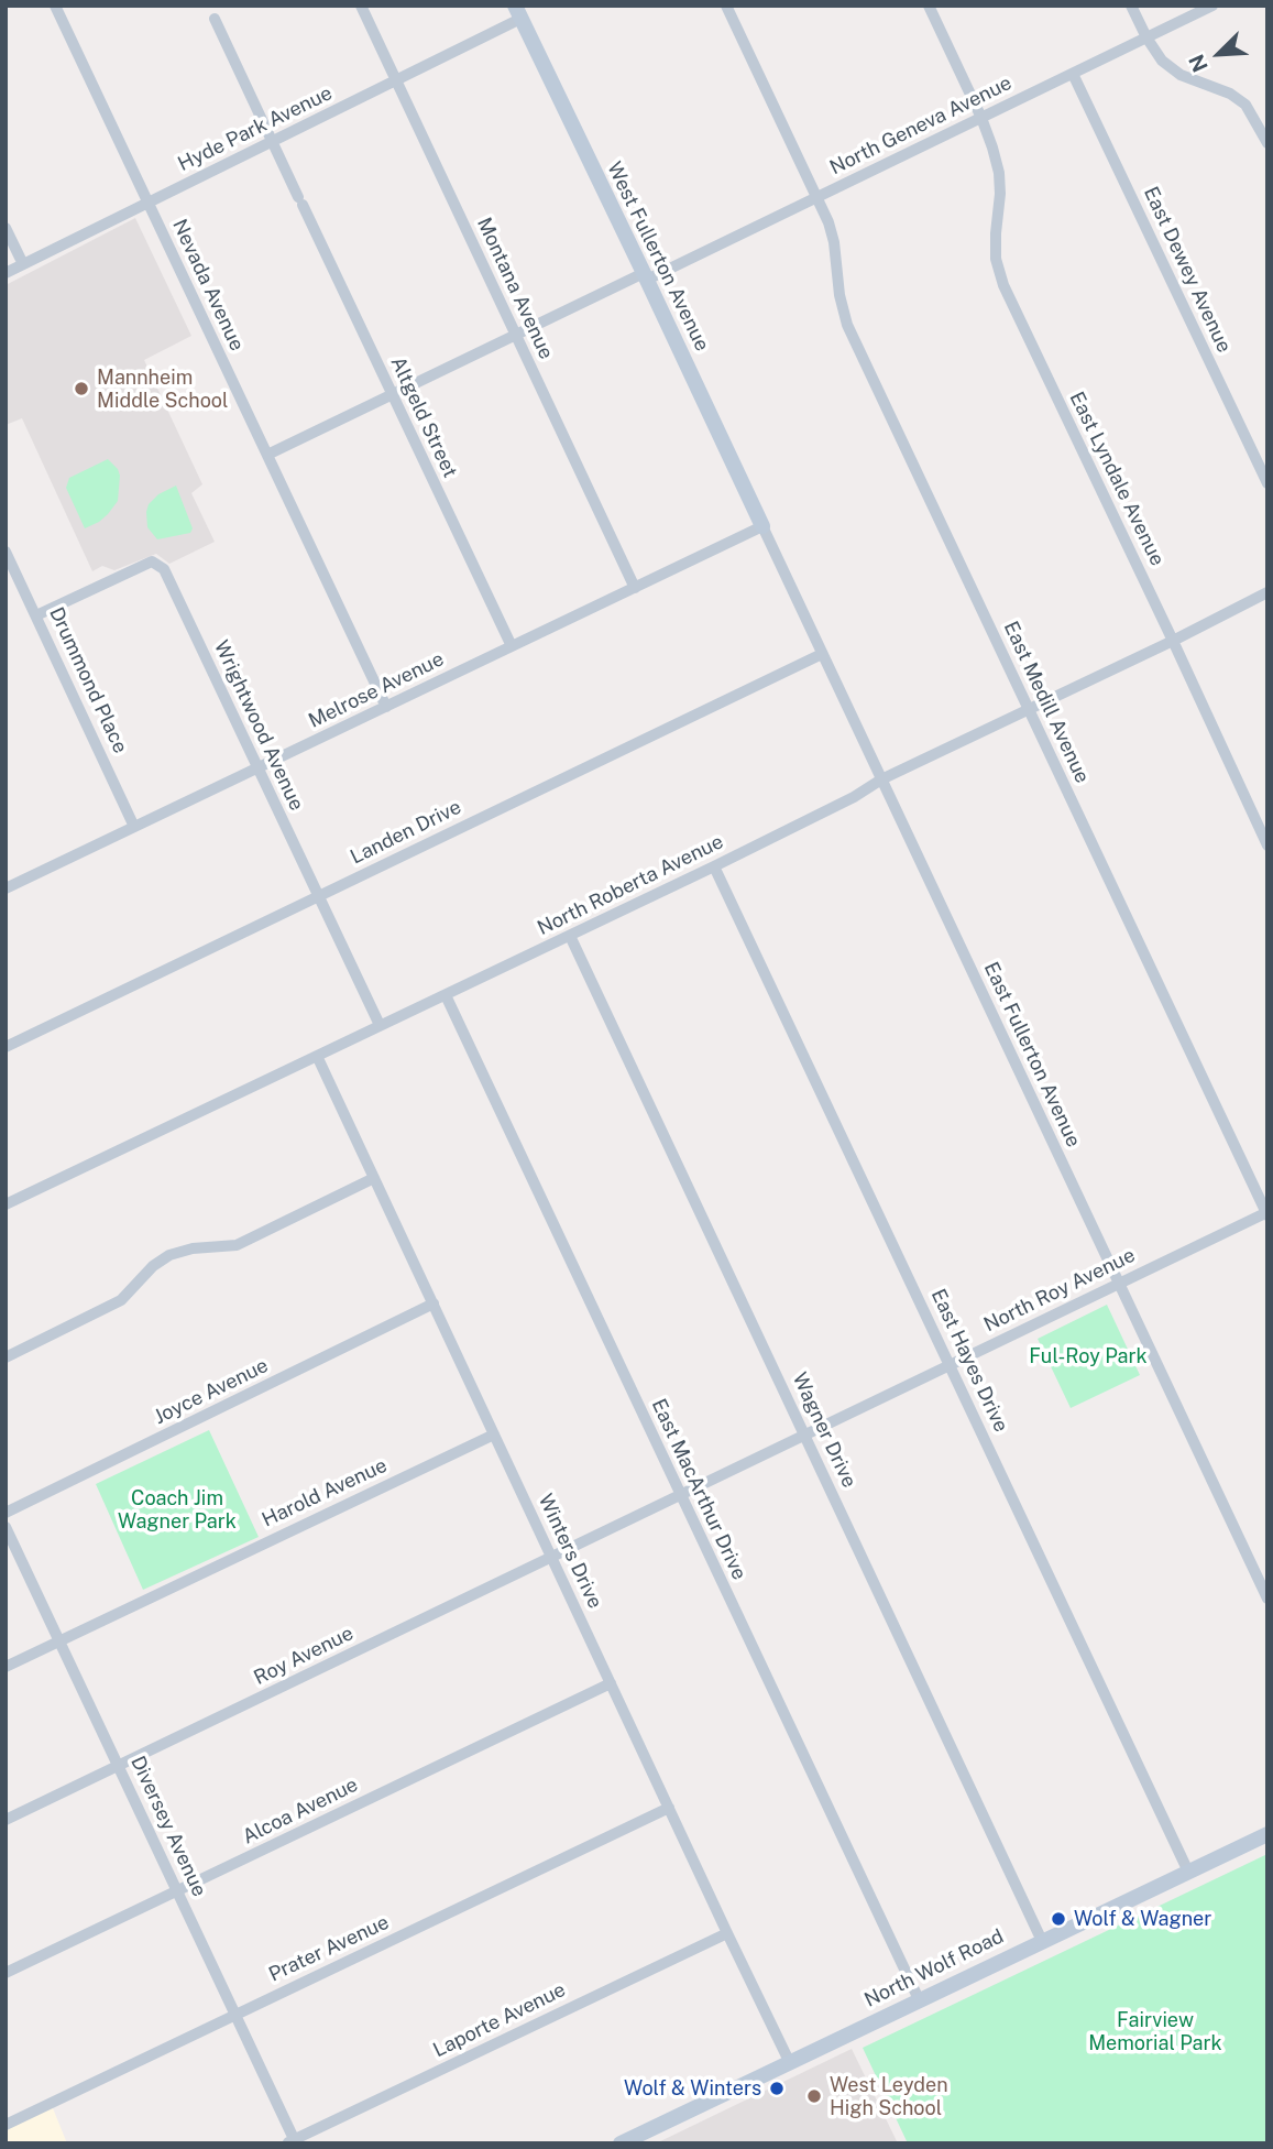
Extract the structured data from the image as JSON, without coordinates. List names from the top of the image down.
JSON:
{
  "streets": {
    "main road": ["West Fullerton Avenue", "North Wolf Road"],
    "street": [
      "North Geneva Avenue",
      "Hyde Park Avenue",
      "East Dewey Avenue",
      "Nevada Avenue",
      "Montana Avenue",
      "Altgeld Street",
      "East Lyndale Avenue",
      "Drummond Place",
      "Melrose Avenue",
      "East Medill Avenue",
      "Wrightwood Avenue",
      "Landen Drive",
      "North Roberta Avenue",
      "East Fullerton Avenue",
      "North Roy Avenue",
      "East Hayes Drive",
      "Joyce Avenue",
      "Wagner Drive",
      "East MacArthur Drive",
      "Harold Avenue",
      "Winters Drive",
      "Roy Avenue",
      "Alcoa Avenue",
      "Diversey Avenue",
      "Prater Avenue",
      "Laporte Avenue"
    ]
  },
  "crossings": [
    ["North Geneva Avenue", "West Fullerton Avenue"],
    ["North Geneva Avenue", "East Dewey Avenue"],
    ["North Geneva Avenue", "Nevada Avenue"],
    ["North Geneva Avenue", "Montana Avenue"],
    ["North Geneva Avenue", "Altgeld Street"],
    ["North Geneva Avenue", "East Lyndale Avenue"],
    ["North Geneva Avenue", "East Medill Avenue"],
    ["Hyde Park Avenue", "West Fullerton Avenue"],
    ["Hyde Park Avenue", "Nevada Avenue"],
    ["Hyde Park Avenue", "Montana Avenue"],
    ["Hyde Park Avenue", "Altgeld Street"],
    ["West Fullerton Avenue", "Melrose Avenue"],
    ["West Fullerton Avenue", "East Fullerton Avenue"],
    ["Nevada Avenue", "Melrose Avenue"],
    ["Montana Avenue", "Melrose Avenue"],
    ["Altgeld Street", "Melrose Avenue"],
    ["East Lyndale Avenue", "North Roberta Avenue"],
    ["Drummond Place", "Melrose Avenue"],
    ["Drummond Place", "Wrightwood Avenue"],
    ["Melrose Avenue", "Wrightwood Avenue"],
    ["Melrose Avenue", "East Fullerton Avenue"],
    ["East Medill Avenue", "North Roberta Avenue"],
    ["East Medill Avenue", "North Roy Avenue"],
    ["Wrightwood Avenue", "Landen Drive"],
    ["Wrightwood Avenue", "North Roberta Avenue"],
    ["Landen Drive", "East Fullerton Avenue"],
    ["North Roberta Avenue", "East Fullerton Avenue"],
    ["North Roberta Avenue", "East Hayes Drive"],
    ["North Roberta Avenue", "Wagner Drive"],
    ["North Roberta Avenue", "East MacArthur Drive"],
    ["North Roberta Avenue", "Winters Drive"],
    ["East Fullerton Avenue", "North Roy Avenue"],
    ["North Roy Avenue", "East Hayes Drive"],
    ["North Roy Avenue", "Wagner Drive"],
    ["North Roy Avenue", "East MacArthur Drive"],
    ["North Roy Avenue", "Roy Avenue"],
    ["East Hayes Drive", "North Wolf Road"],
    ["Joyce Avenue", "Winters Drive"],
    ["Wagner Drive", "North Wolf Road"],
    ["East MacArthur Drive", "North Wolf Road"],
    ["Harold Avenue", "Winters Drive"],
    ["Harold Avenue", "Diversey Avenue"],
    ["Winters Drive", "Roy Avenue"],
    ["Winters Drive", "Alcoa Avenue"],
    ["Winters Drive", "Prater Avenue"],
    ["Winters Drive", "North Wolf Road"],
    ["Winters Drive", "Laporte Avenue"],
    ["Roy Avenue", "Diversey Avenue"],
    ["Alcoa Avenue", "Diversey Avenue"],
    ["Diversey Avenue", "Prater Avenue"],
    ["Diversey Avenue", "Laporte Avenue"]
  ],
  "parks": ["Ful-Roy Park", "Coach Jim Wagner Park", "Fairview Memorial Park"],
  "places": [
    "Mannheim Middle School",
    "Wolf & Wagner",
    "Wolf & Winters",
    "West Leyden High School"
  ],
  "north": "bottom left"
}
